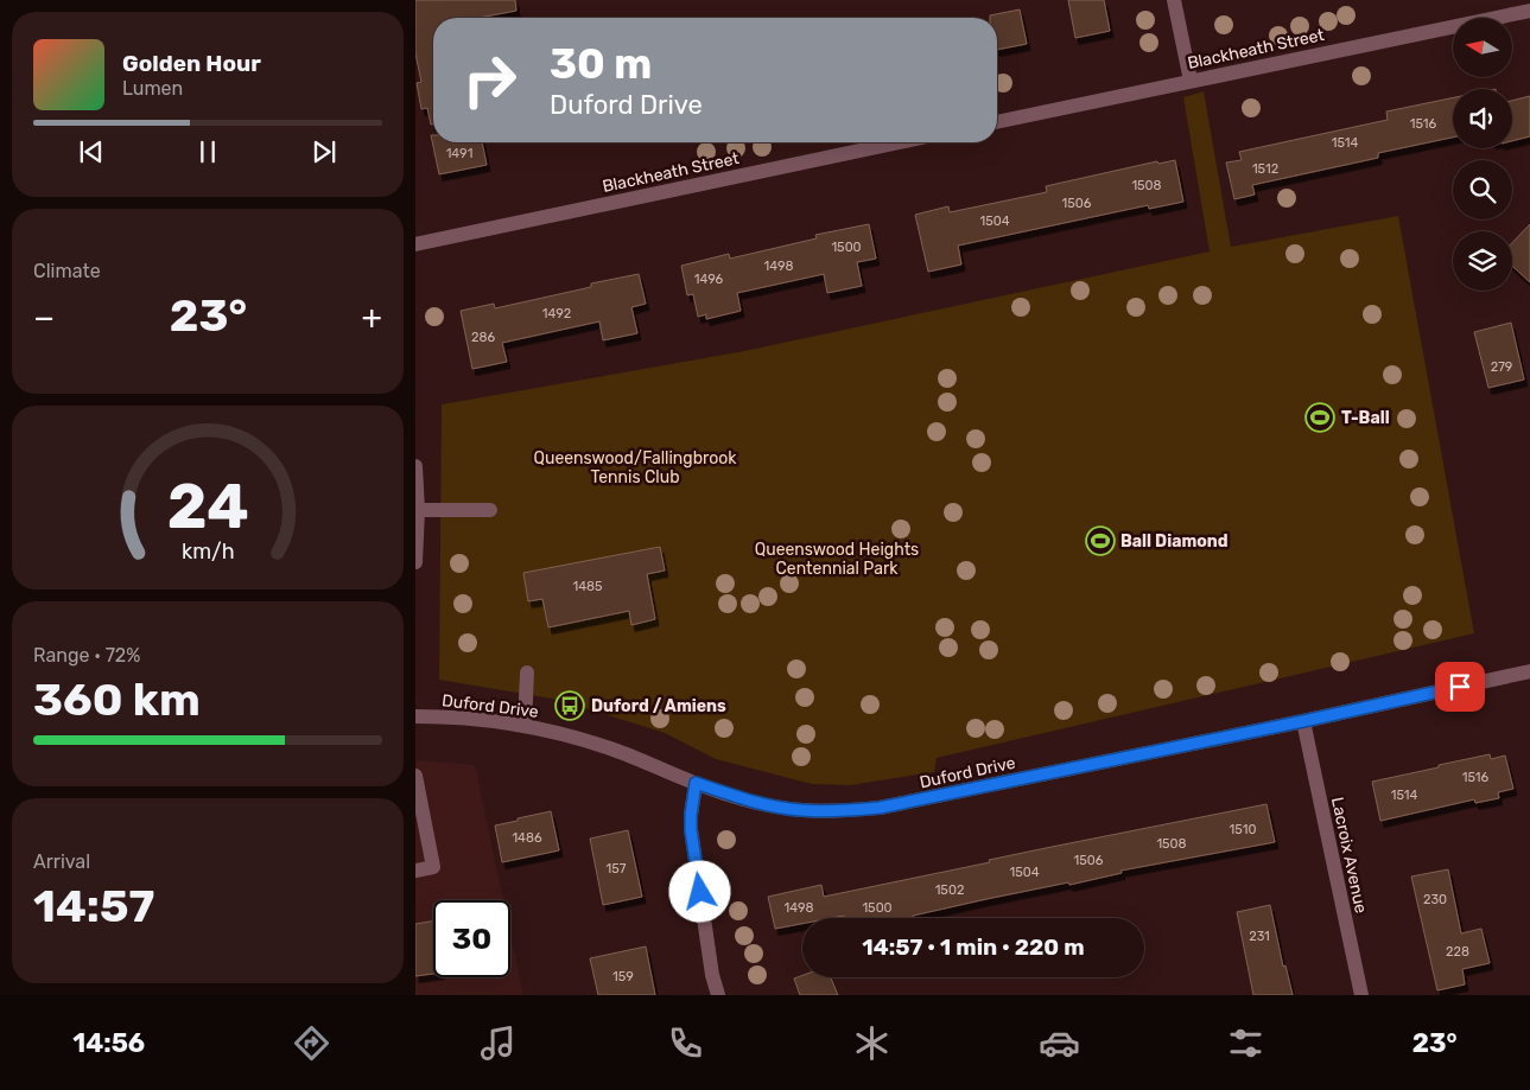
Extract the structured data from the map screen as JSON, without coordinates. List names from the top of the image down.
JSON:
{
  "streets": {
    "street": ["Blackheath Street", "Duford Drive", "Lacroix Avenue"]
  },
  "crossings": [
    ["Duford Drive", "Lacroix Avenue"]
  ],
  "parks": ["Queenswood/Fallingbrook Tennis Club", "Queenswood Heights Centennial Park"],
  "places": {
    "sports": ["T-Ball", "Ball Diamond"],
    "bus stop": ["Duford / Amiens"]
  },
  "house_numbers": [
    "1516",
    "1514",
    "1491",
    "1512",
    "1508",
    "1506",
    "1504",
    "1500",
    "1498",
    "1496",
    "1492",
    "286",
    "279",
    "1485",
    "1516",
    "1514",
    "1510",
    "1486",
    "1508",
    "1506",
    "157",
    "1504",
    "1502",
    "230",
    "1498",
    "1500",
    "231",
    "228",
    "159"
  ],
  "north": "left",
  "page": {
    "turn": ["30 m", "Duford Drive"],
    "song": ["Golden Hour", "Lumen"],
    "tile": [
      "Climate",
      ["Range · 72%", "360 km"],
      ["Arrival", "14:57"]
    ],
    "heat": ["−", "23°", "+"],
    "limit": "30",
    "trip": "14:57 · 1 min · 220 m",
    "tabs": ["14:56", "23°"],
    "gauge": ["24", "km/h"]
  }
}
